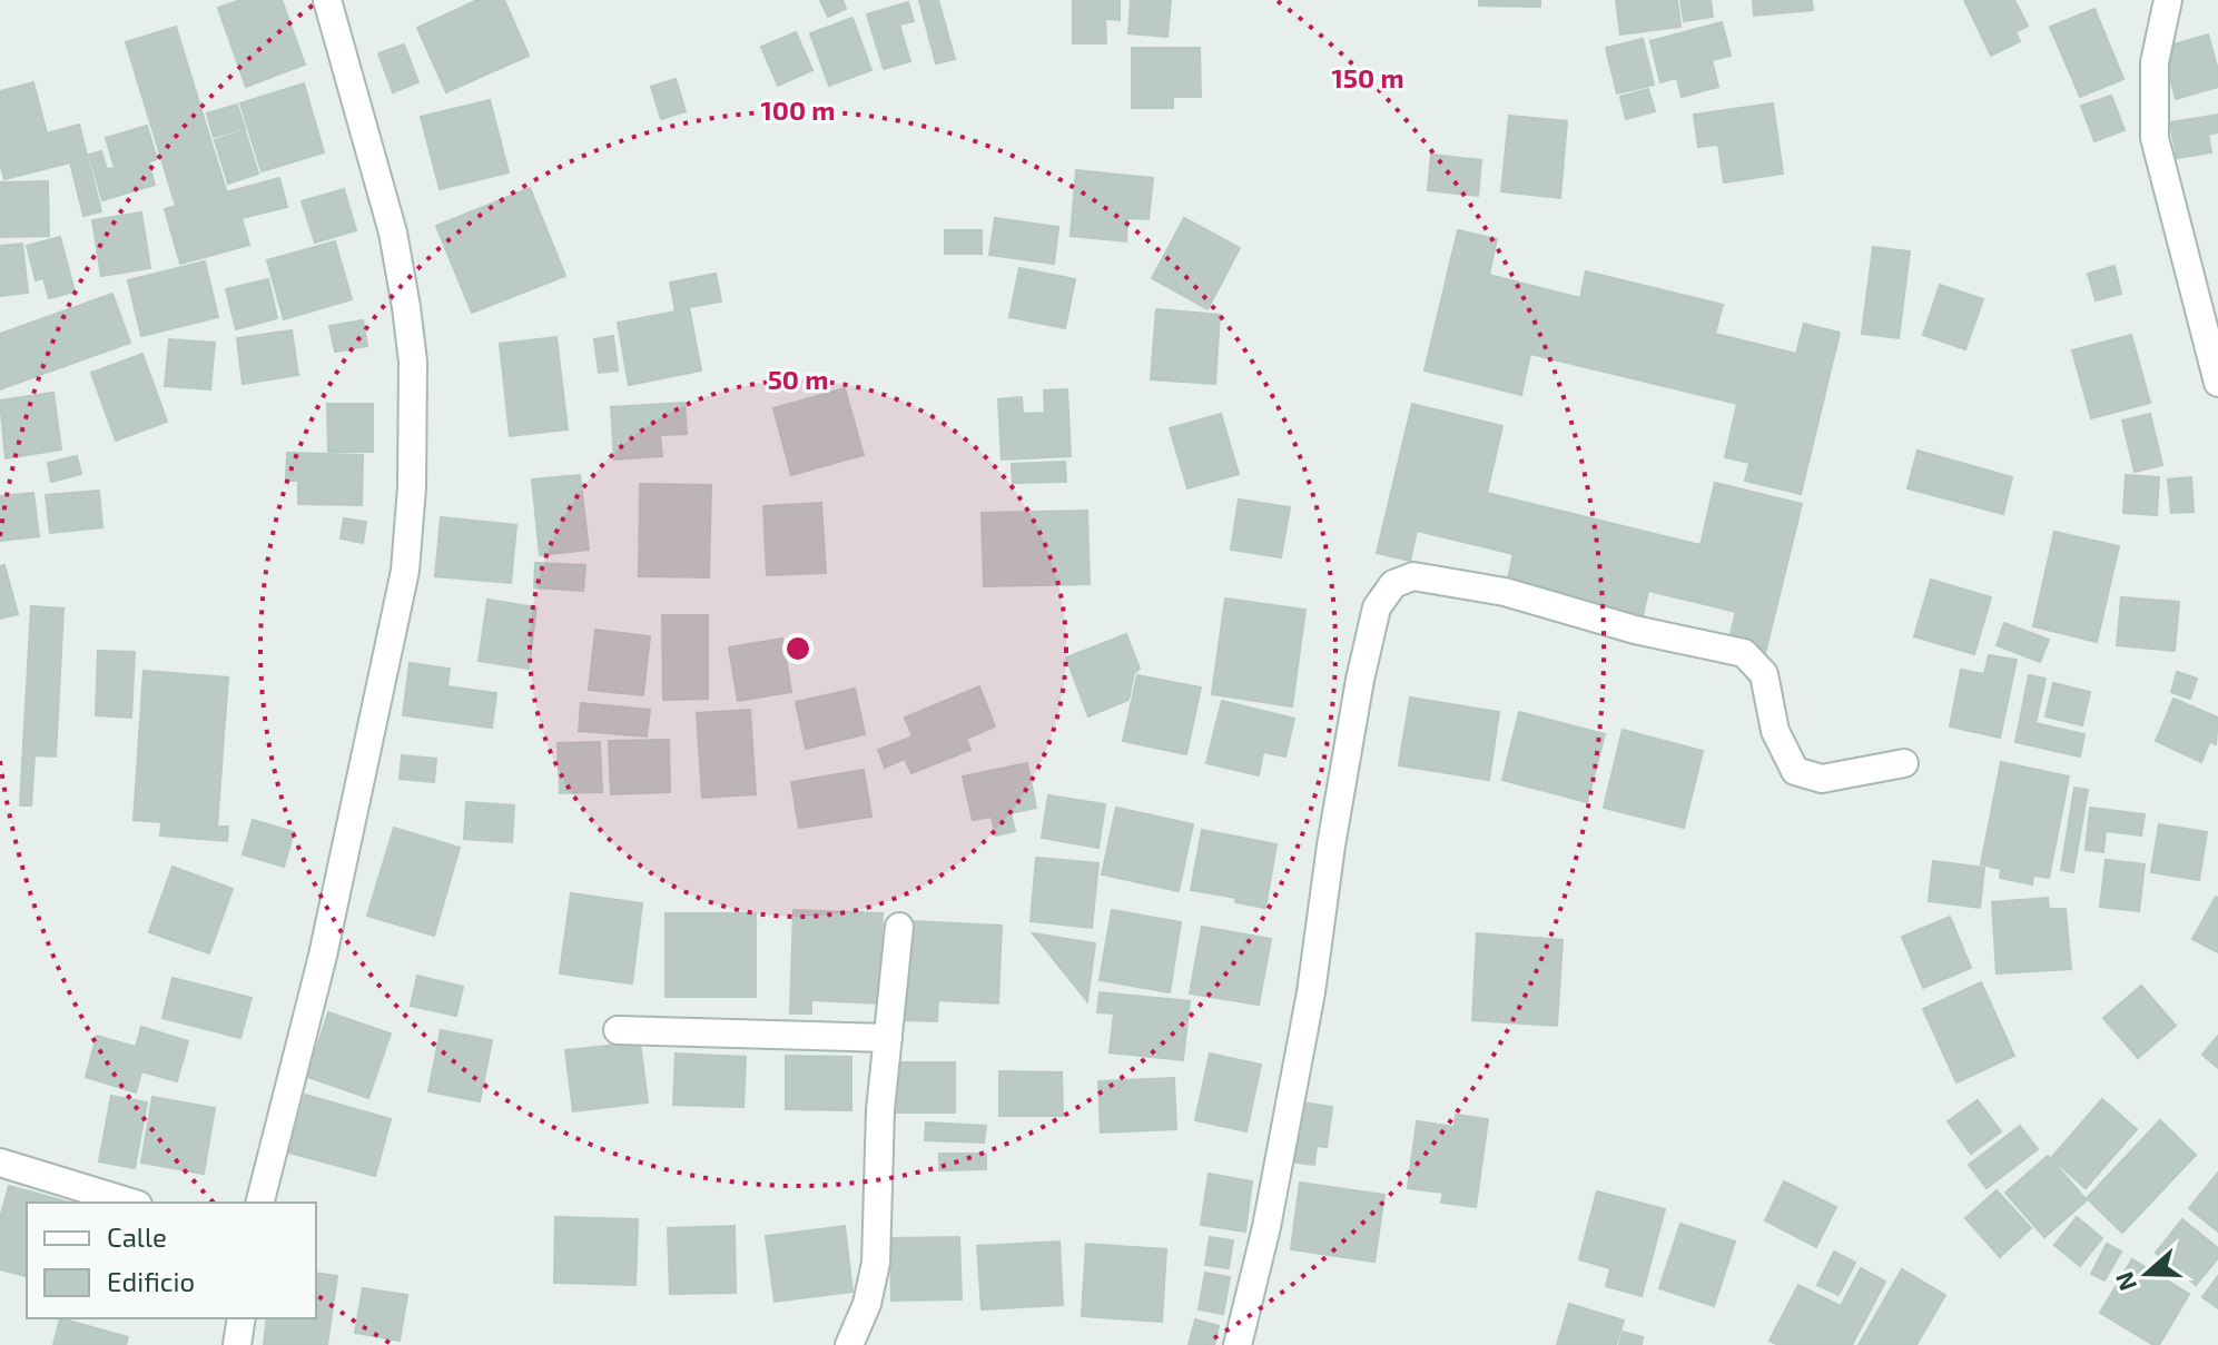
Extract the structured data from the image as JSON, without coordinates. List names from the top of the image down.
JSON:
{
  "legend": ["Calle", "Edificio"],
  "north": "left",
  "rings": ["150 m", "100 m", "50 m"]
}
